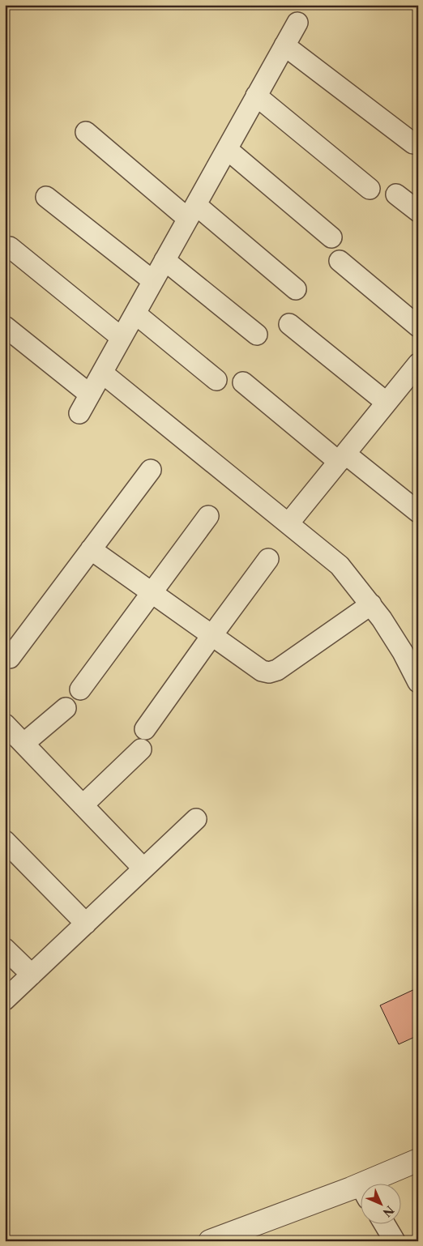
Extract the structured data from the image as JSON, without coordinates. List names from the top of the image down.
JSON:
{
  "north": "bottom right"
}
